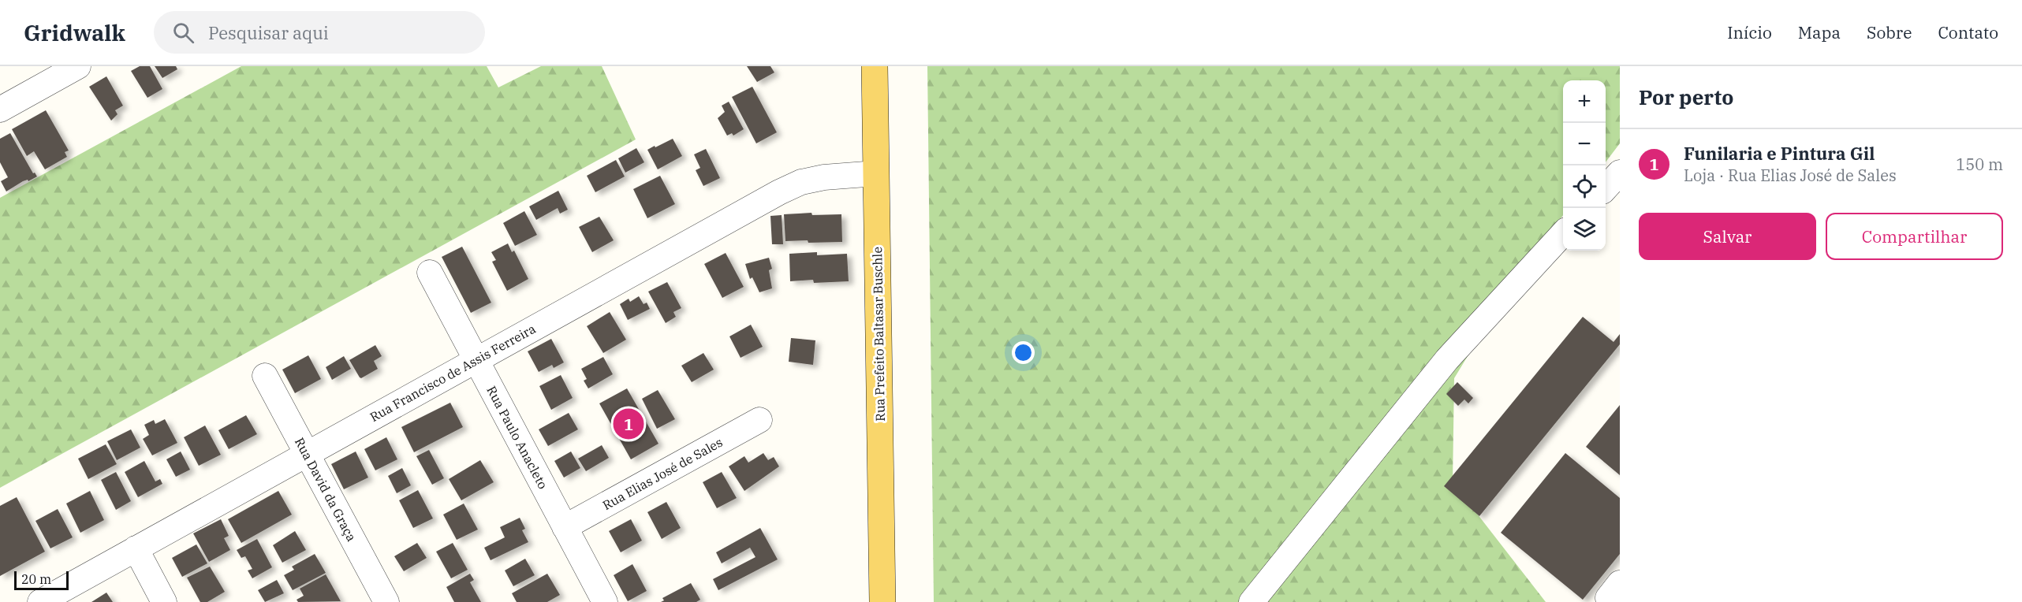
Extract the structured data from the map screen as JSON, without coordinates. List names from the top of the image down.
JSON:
{
  "streets": {
    "main road": ["Rua Prefeito Baltasar Buschle"],
    "street": [
      "Rua Francisco de Assis Ferreira",
      "Rua Paulo Anacleto",
      "Rua Elias José de Sales",
      "Rua David da Graça"
    ]
  },
  "crossings": [
    ["Rua Prefeito Baltasar Buschle", "Rua Francisco de Assis Ferreira"],
    ["Rua Francisco de Assis Ferreira", "Rua Paulo Anacleto"],
    ["Rua Francisco de Assis Ferreira", "Rua David da Graça"],
    ["Rua Paulo Anacleto", "Rua Elias José de Sales"]
  ],
  "scale_bar": "20 m",
  "page": {
    "header": "Gridwalk",
    "search": "Pesquisar aqui",
    "nav": [
      "Início",
      "Mapa",
      "Sobre",
      "Contato"
    ],
    "heading": "Por perto",
    "map_buttons": ["+", "−"],
    "list": [
      {
        "mark": "1",
        "name": "Funilaria e Pintura Gil",
        "note": "Loja · Rua Elias José de Sales",
        "value": "150 m"
      }
    ],
    "buttons": ["Salvar", "Compartilhar"],
    "pins": "1",
    "scale": "20 m"
  }
}
